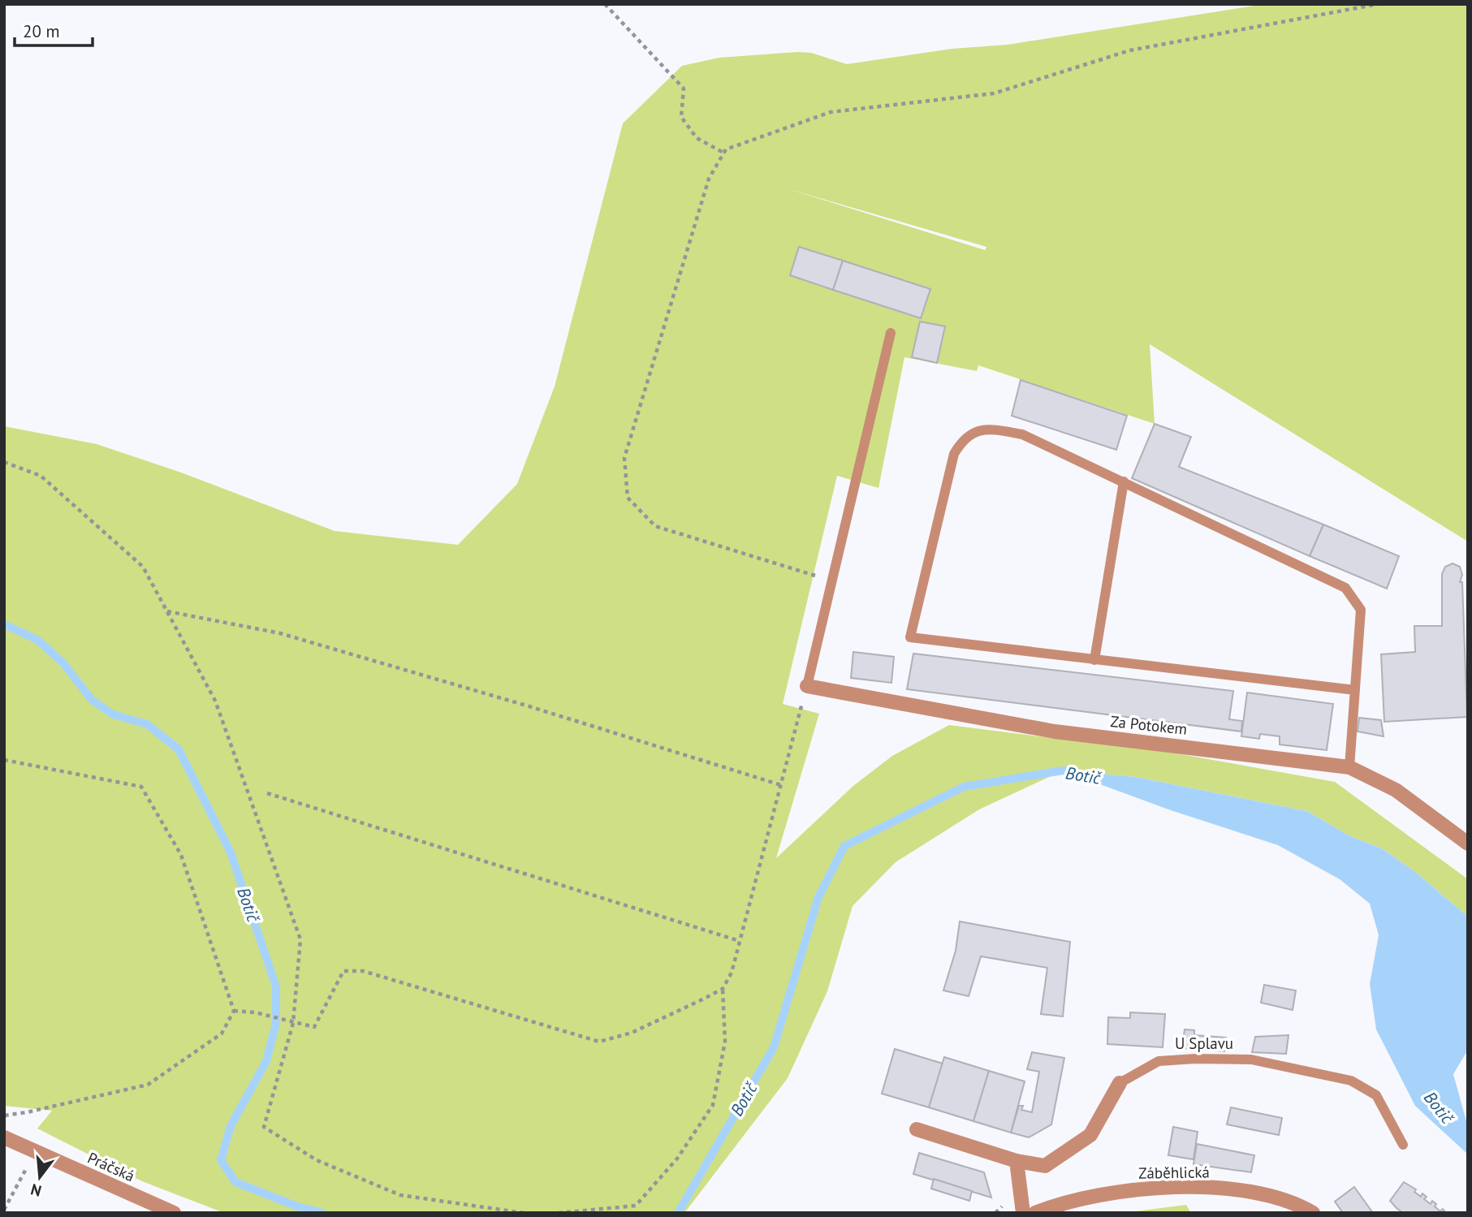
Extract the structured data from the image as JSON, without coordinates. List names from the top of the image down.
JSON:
{
  "streets": {
    "street": [
      "Za Potokem",
      "U Splavu",
      "Práčská",
      "Záběhlická"
    ]
  },
  "water": ["Botič"],
  "scale_bar": "20 m",
  "north": "bottom"
}
